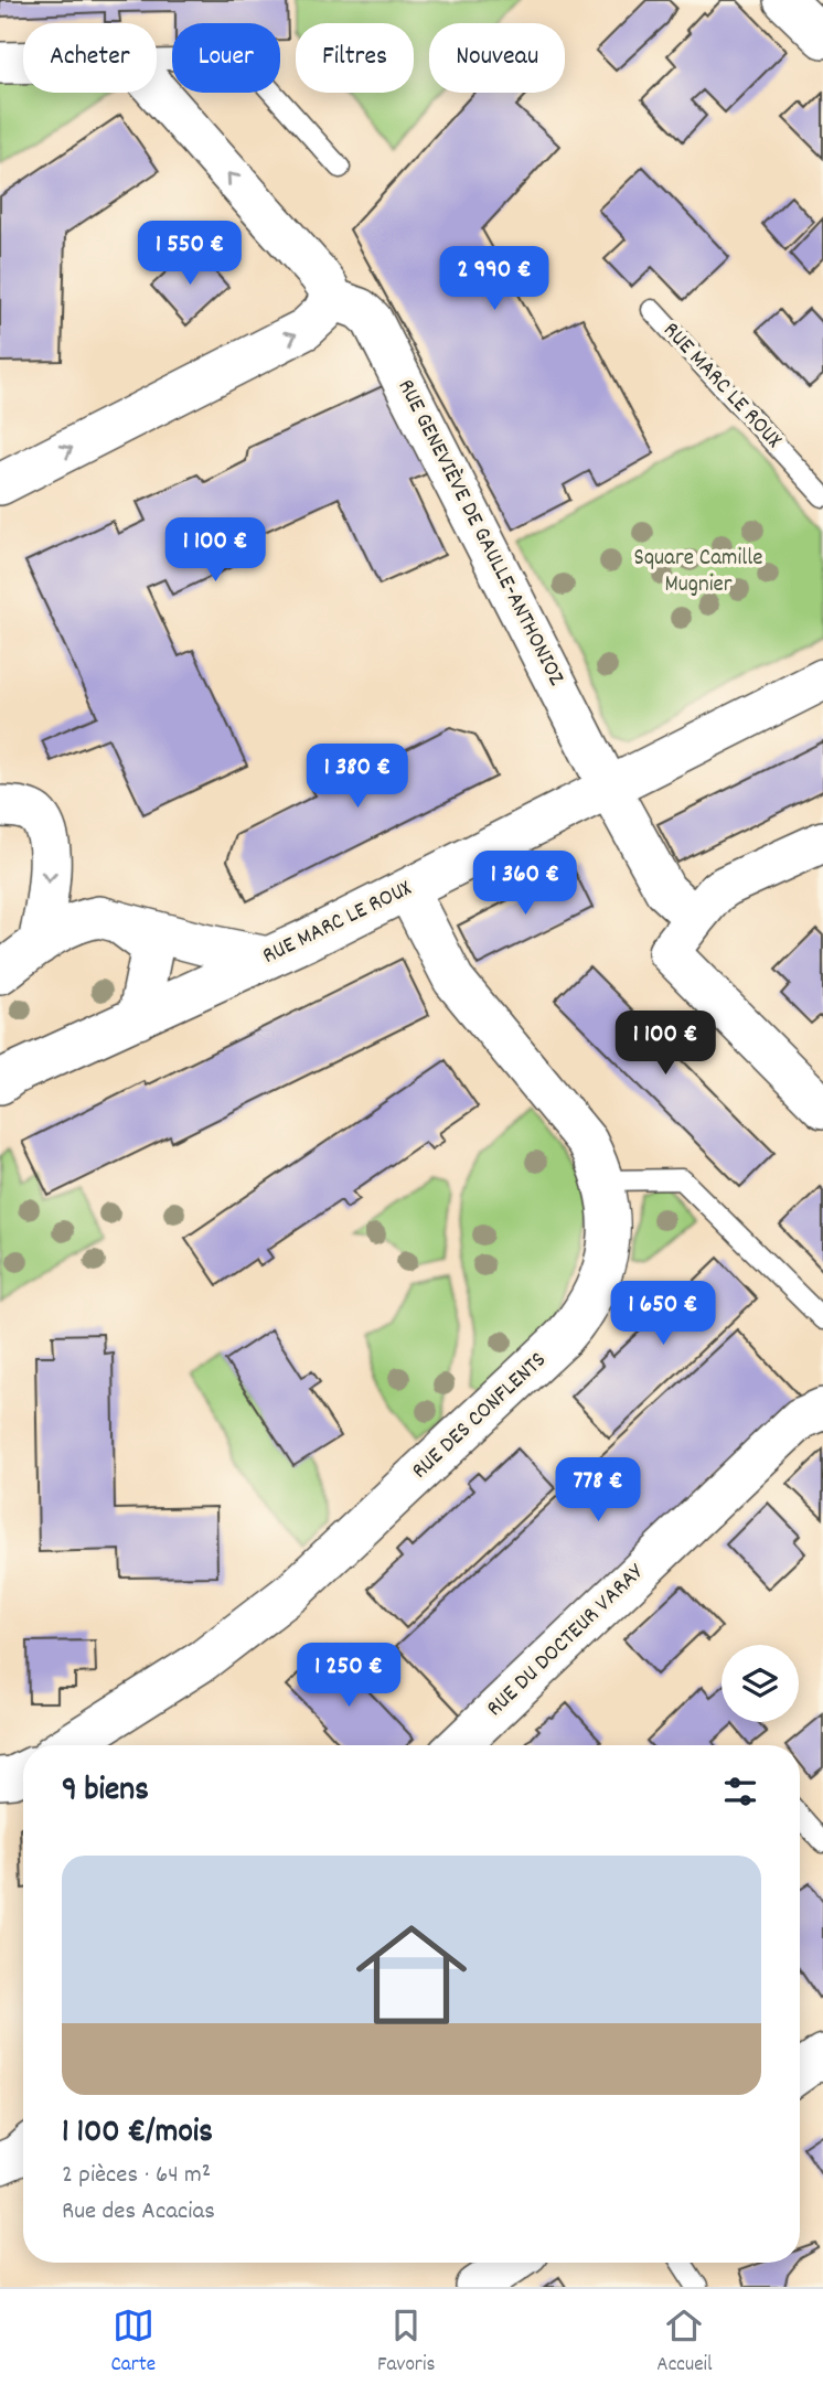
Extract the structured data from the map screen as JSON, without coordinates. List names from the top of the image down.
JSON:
{
  "streets": {
    "street": [
      "RUE MARC LE ROUX",
      "RUE GENEVIÈVE DE GAULLE-ANTHONIOZ",
      "RUE DES CONFLENTS",
      "RUE DU DOCTEUR VARAY"
    ]
  },
  "crossings": [
    ["RUE MARC LE ROUX", "RUE GENEVIÈVE DE GAULLE-ANTHONIOZ"],
    ["RUE MARC LE ROUX", "RUE DES CONFLENTS"]
  ],
  "parks": ["Square Camille Mugnier"],
  "page": {
    "chip": [
      "Acheter",
      "Louer",
      "Filtres",
      "Nouveau"
    ],
    "price": [
      "1 550 €",
      "2 990 €",
      "1 100 €",
      "1 380 €",
      "1 360 €",
      "1 100 €",
      "1 650 €",
      "778 €",
      "1 250 €"
    ],
    "heading": "9 biens",
    "list": [
      {
        "name": "1 100 €/mois",
        "note": "2 pièces · 64 m² · Rue des Acacias"
      }
    ],
    "tabs": ["Carte", "Favoris", "Accueil"]
  }
}
